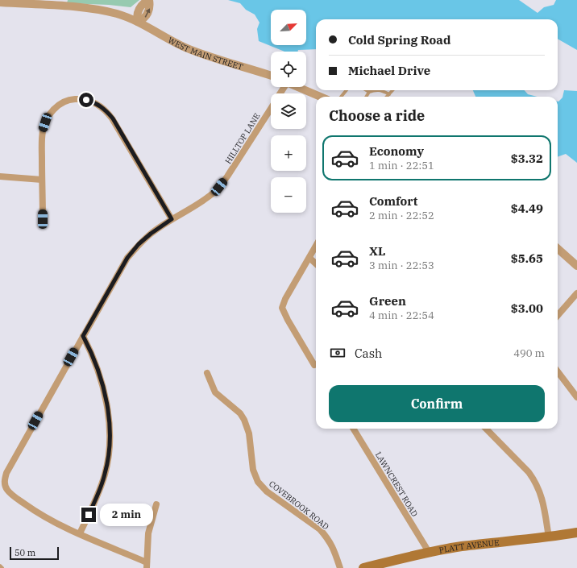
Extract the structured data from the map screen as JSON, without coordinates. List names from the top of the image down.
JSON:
{
  "streets": {
    "main road": ["PLATT AVENUE"],
    "street": [
      "WEST MAIN STREET",
      "HILLTOP LANE",
      "LAWNCREST ROAD",
      "COVEBROOK ROAD"
    ]
  },
  "crossings": [
    ["LAWNCREST ROAD", "PLATT AVENUE"]
  ],
  "scale_bar": "50 m",
  "north": "top right",
  "page": {
    "map_buttons": ["+", "−"],
    "banner": ["Cold Spring Road", "Michael Drive"],
    "heading": "Choose a ride",
    "list": [
      {
        "name": "Economy",
        "note": "1 min · 22:51",
        "value": "$3.32"
      },
      {
        "name": "Comfort",
        "note": "2 min · 22:52",
        "value": "$4.49"
      },
      {
        "name": "XL",
        "note": "3 min · 22:53",
        "value": "$5.65"
      },
      {
        "name": "Green",
        "note": "4 min · 22:54",
        "value": "$3.00"
      }
    ],
    "pay": ["Cash", "490 m"],
    "buttons": "Confirm",
    "bubble": "2 min",
    "scale": "50 m"
  }
}
